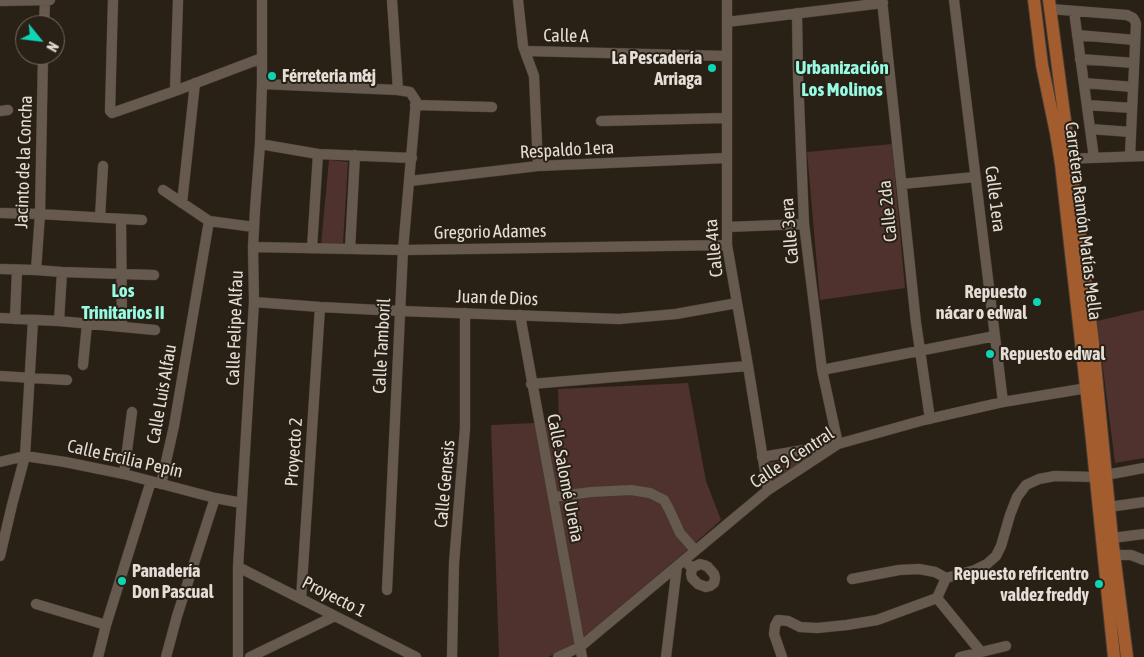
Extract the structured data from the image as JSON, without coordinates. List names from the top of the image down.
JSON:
{
  "streets": {
    "main road": ["Carretera Ramón Matías Mella"],
    "street": [
      "Calle A",
      "Respaldo 1era",
      "Jacinto de la Concha",
      "Calle 1era",
      "Calle 2da",
      "Calle 3era",
      "Gregorio Adames",
      "Calle 4ta",
      "Juan de Dios",
      "Calle Felipe Alfau",
      "Calle Tamboril",
      "Calle Luis Alfau",
      "Proyecto 2",
      "Calle 9 Central",
      "Calle Ercilia Pepín",
      "Calle Salomé Ureña",
      "Calle Genesis",
      "Proyecto 1"
    ]
  },
  "crossings": [
    ["Calle A", "Calle 4ta"],
    ["Respaldo 1era", "Calle 4ta"],
    ["Respaldo 1era", "Calle Tamboril"],
    ["Calle 1era", "Calle 9 Central"],
    ["Calle 2da", "Calle 9 Central"],
    ["Carretera Ramón Matías Mella", "Calle 9 Central"],
    ["Calle 3era", "Calle 9 Central"],
    ["Gregorio Adames", "Calle 4ta"],
    ["Gregorio Adames", "Calle Felipe Alfau"],
    ["Gregorio Adames", "Calle Tamboril"],
    ["Calle 4ta", "Juan de Dios"],
    ["Calle 4ta", "Calle 9 Central"],
    ["Juan de Dios", "Calle Felipe Alfau"],
    ["Juan de Dios", "Calle Tamboril"],
    ["Juan de Dios", "Proyecto 2"],
    ["Juan de Dios", "Calle Salomé Ureña"],
    ["Juan de Dios", "Calle Genesis"],
    ["Calle Felipe Alfau", "Calle Ercilia Pepín"],
    ["Calle Felipe Alfau", "Proyecto 1"],
    ["Calle Luis Alfau", "Calle Ercilia Pepín"],
    ["Proyecto 2", "Proyecto 1"],
    ["Calle 9 Central", "Calle Salomé Ureña"]
  ],
  "districts": ["Urbanización Los Molinos", "Los Trinitarios II"],
  "places": [
    "La Pescadería Arriaga",
    "Férreteria m&j",
    "Repuesto nácar o edwal",
    "Repuesto edwal",
    "Panadería Don Pascual",
    "Repuesto refricentro valdez freddy"
  ],
  "north": "bottom right"
}
